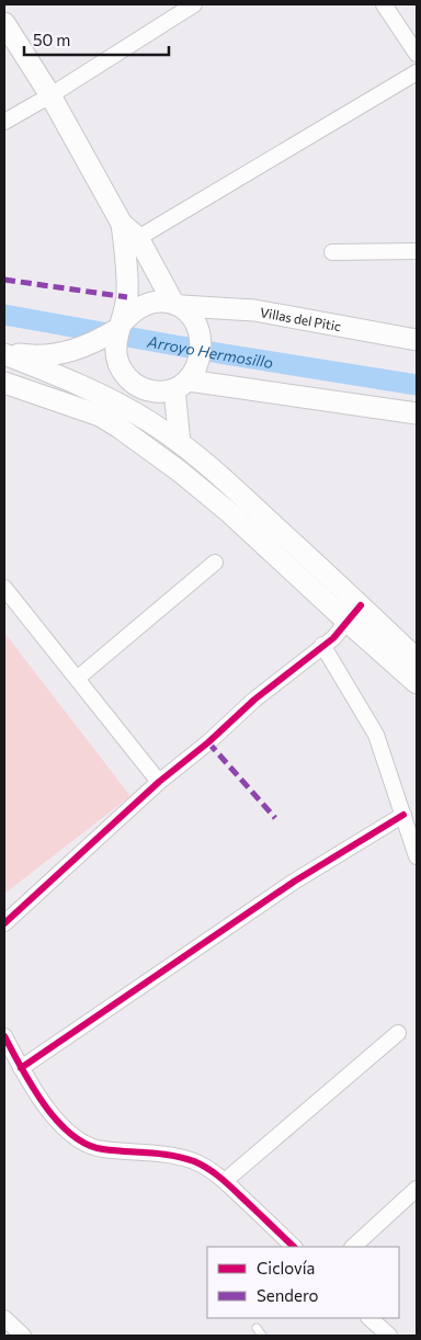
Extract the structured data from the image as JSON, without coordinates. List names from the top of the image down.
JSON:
{
  "streets": {
    "main road": ["Villas del Pitic"]
  },
  "water": ["Arroyo Hermosillo"],
  "legend": ["Ciclovía", "Sendero"],
  "scale_bar": "50 m"
}
